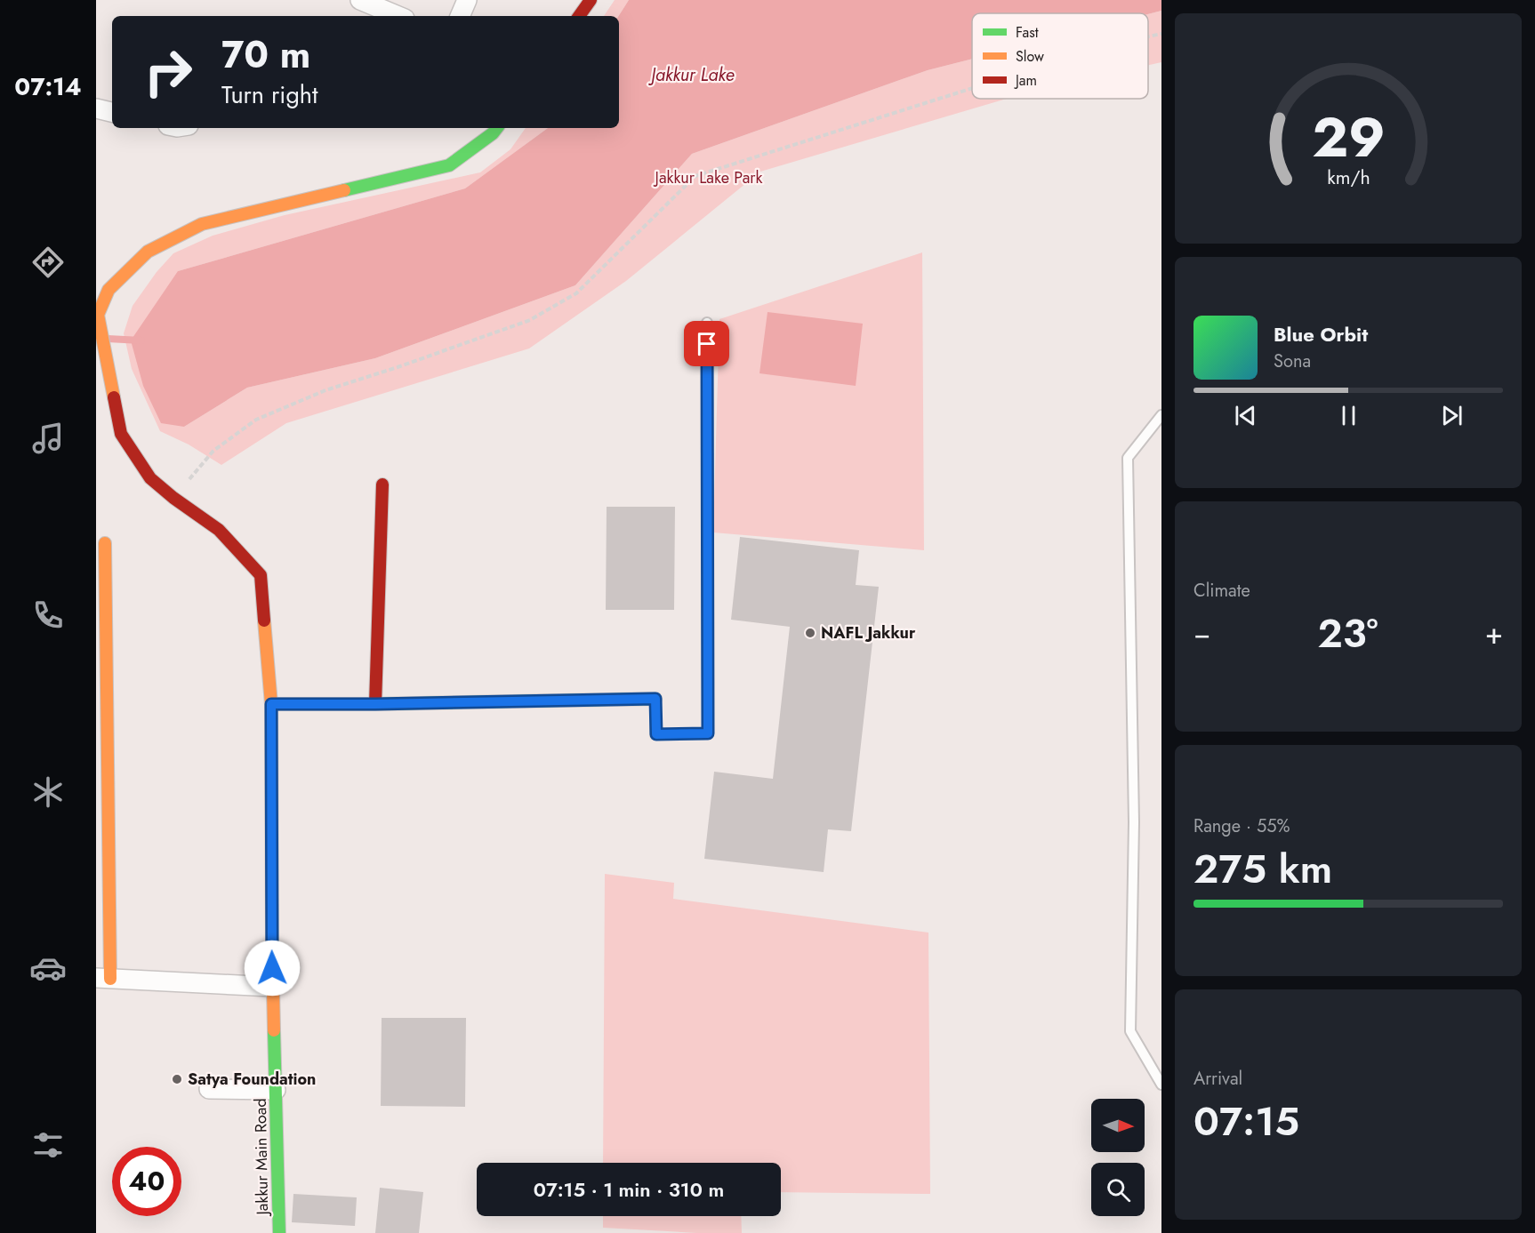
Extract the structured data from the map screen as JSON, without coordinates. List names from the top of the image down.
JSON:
{
  "streets": {
    "street": ["Jakkur Main Road"]
  },
  "water": ["Jakkur Lake"],
  "parks": ["Jakkur Lake Park"],
  "places": ["NAFL Jakkur", "Satya Foundation"],
  "legend": ["Fast", "Slow", "Jam"],
  "north": "right",
  "page": {
    "tabs": "07:14",
    "turn": ["70 m", "Turn right"],
    "song": ["Blue Orbit", "Sona"],
    "tile": [
      "Climate",
      ["Range · 55%", "275 km"],
      ["Arrival", "07:15"]
    ],
    "heat": ["−", "23°", "+"],
    "limit": "40",
    "trip": "07:15 · 1 min · 310 m",
    "gauge": ["29", "km/h"]
  }
}
